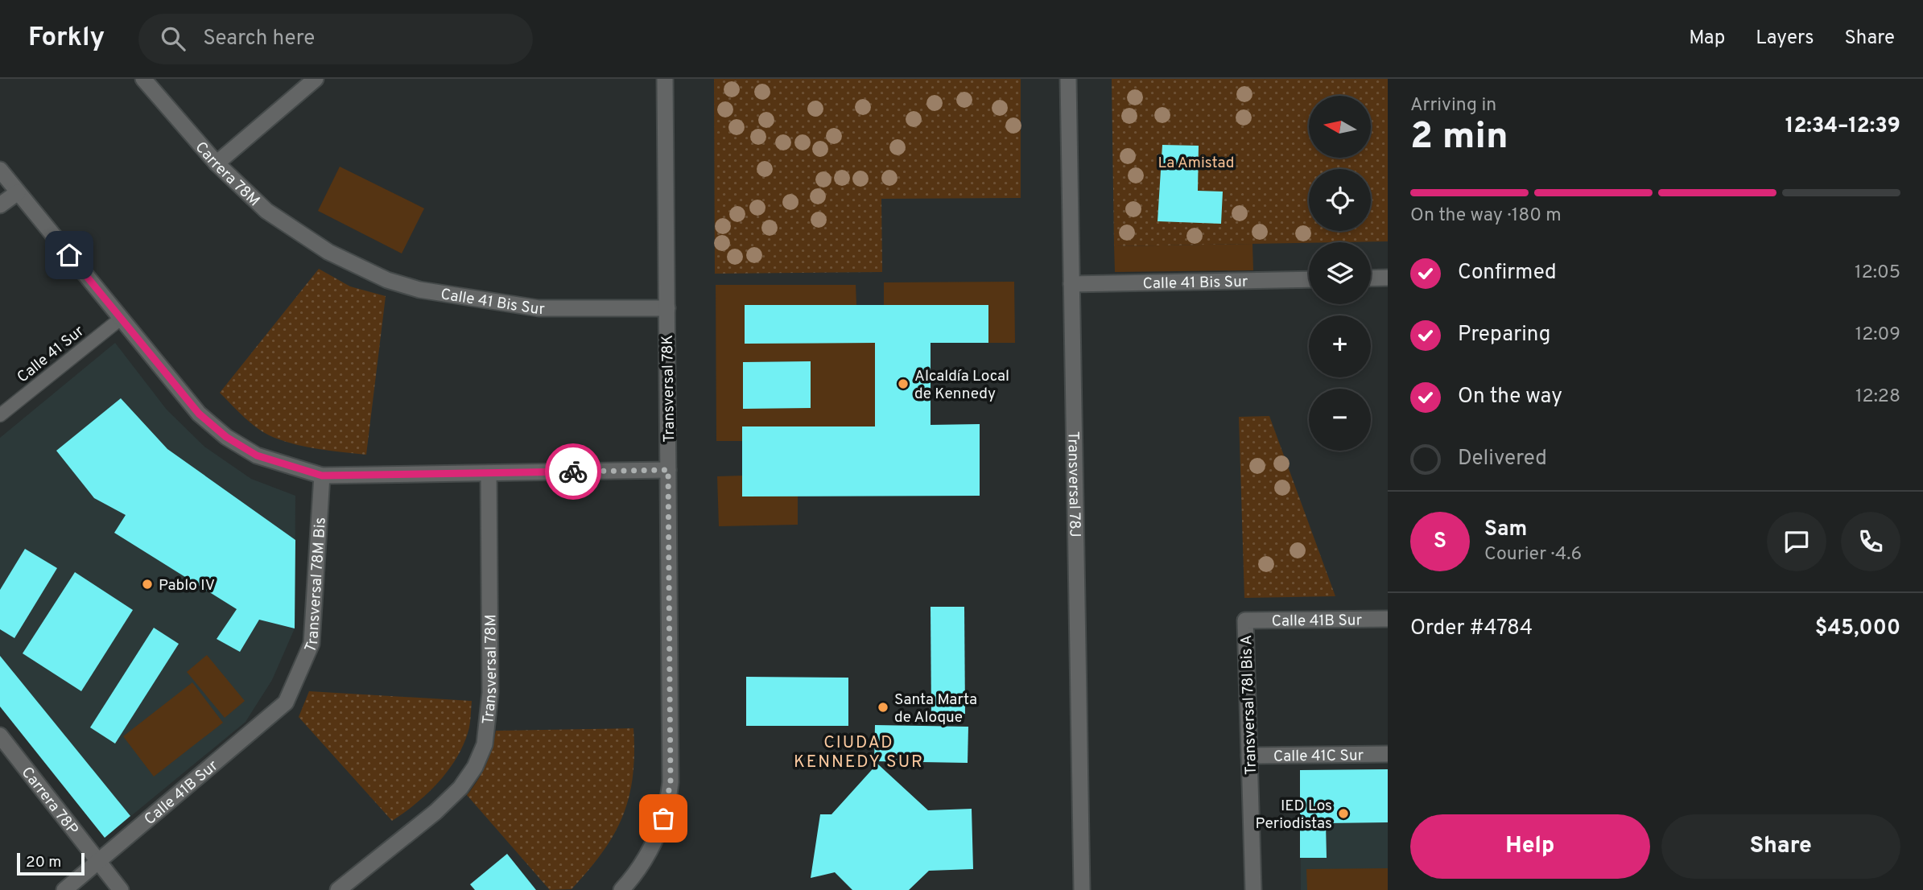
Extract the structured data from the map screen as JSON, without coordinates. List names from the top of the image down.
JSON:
{
  "streets": {
    "street": [
      "Carrera 78M",
      "Calle 41 Bis Sur",
      "Transversal 78K",
      "Transversal 78J",
      "Transversal 78M Bis",
      "Calle 41B Sur",
      "Transversal 78M",
      "Transversal 78I Bis A",
      "Calle 41C Sur",
      "Carrera 78P"
    ],
    "lane": ["Calle 41 Sur"]
  },
  "crossings": [
    ["Carrera 78M", "Calle 41 Bis Sur"],
    ["Calle 41 Bis Sur", "Transversal 78K"],
    ["Calle 41 Bis Sur", "Transversal 78J"],
    ["Transversal 78M Bis", "Calle 41B Sur"],
    ["Calle 41B Sur", "Transversal 78I Bis A"],
    ["Calle 41B Sur", "Carrera 78P"],
    ["Transversal 78I Bis A", "Calle 41C Sur"]
  ],
  "districts": ["CIUDAD KENNEDY SUR"],
  "parks": ["La Amistad"],
  "places": [
    "Alcaldía Local de Kennedy",
    "Pablo IV",
    "Santa Marta de Aloque",
    "IED Los Periodistas"
  ],
  "scale_bar": "20 m",
  "north": "left",
  "page": {
    "header": "Forkly",
    "search": "Search here",
    "nav": ["Map", "Layers", "Share"],
    "heading": ["2 min", "Arriving in", "12:34–12:39"],
    "panel": [
      "Sam",
      "Courier · 4.6",
      "Order #4784",
      "$45,000"
    ],
    "map_buttons": ["+", "−"],
    "bar": "On the way · 180 m",
    "list": [
      ["Confirmed", "12:05"],
      ["Preparing", "12:09"],
      ["On the way", "12:28"],
      "Delivered"
    ],
    "round": "S",
    "buttons": ["Help", "Share"],
    "scale": "20 m"
  }
}
